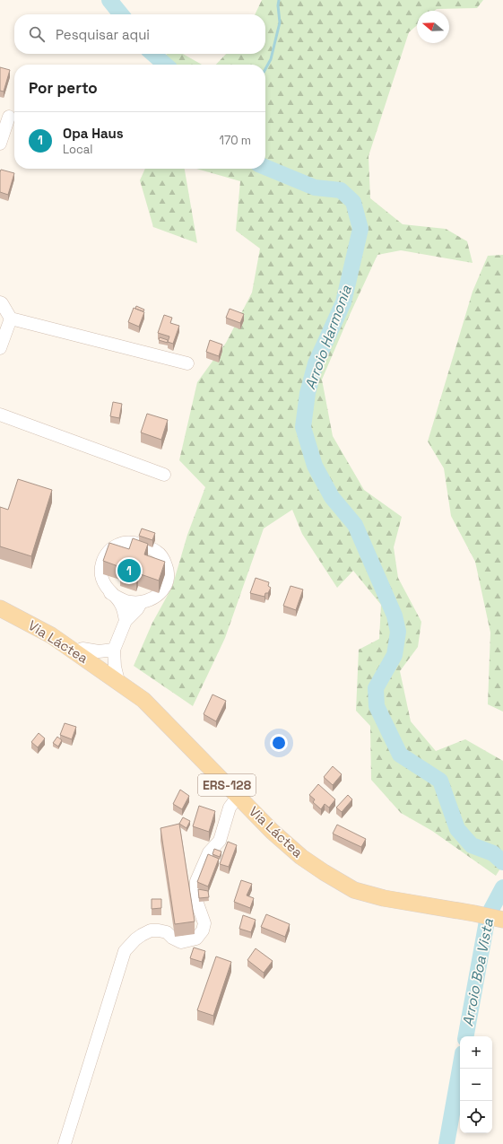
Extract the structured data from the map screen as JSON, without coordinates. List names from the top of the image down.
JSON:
{
  "streets": {
    "main road": ["Via Láctea", "ERS-128"]
  },
  "water": ["Arroio Harmonia", "Arroio Boa Vista"],
  "north": "left",
  "page": {
    "search": "Pesquisar aqui",
    "heading": "Por perto",
    "list": [
      {
        "mark": "1",
        "name": "Opa Haus",
        "note": "Local",
        "value": "170 m"
      }
    ],
    "pins": "1",
    "map_buttons": ["+", "−"]
  }
}
